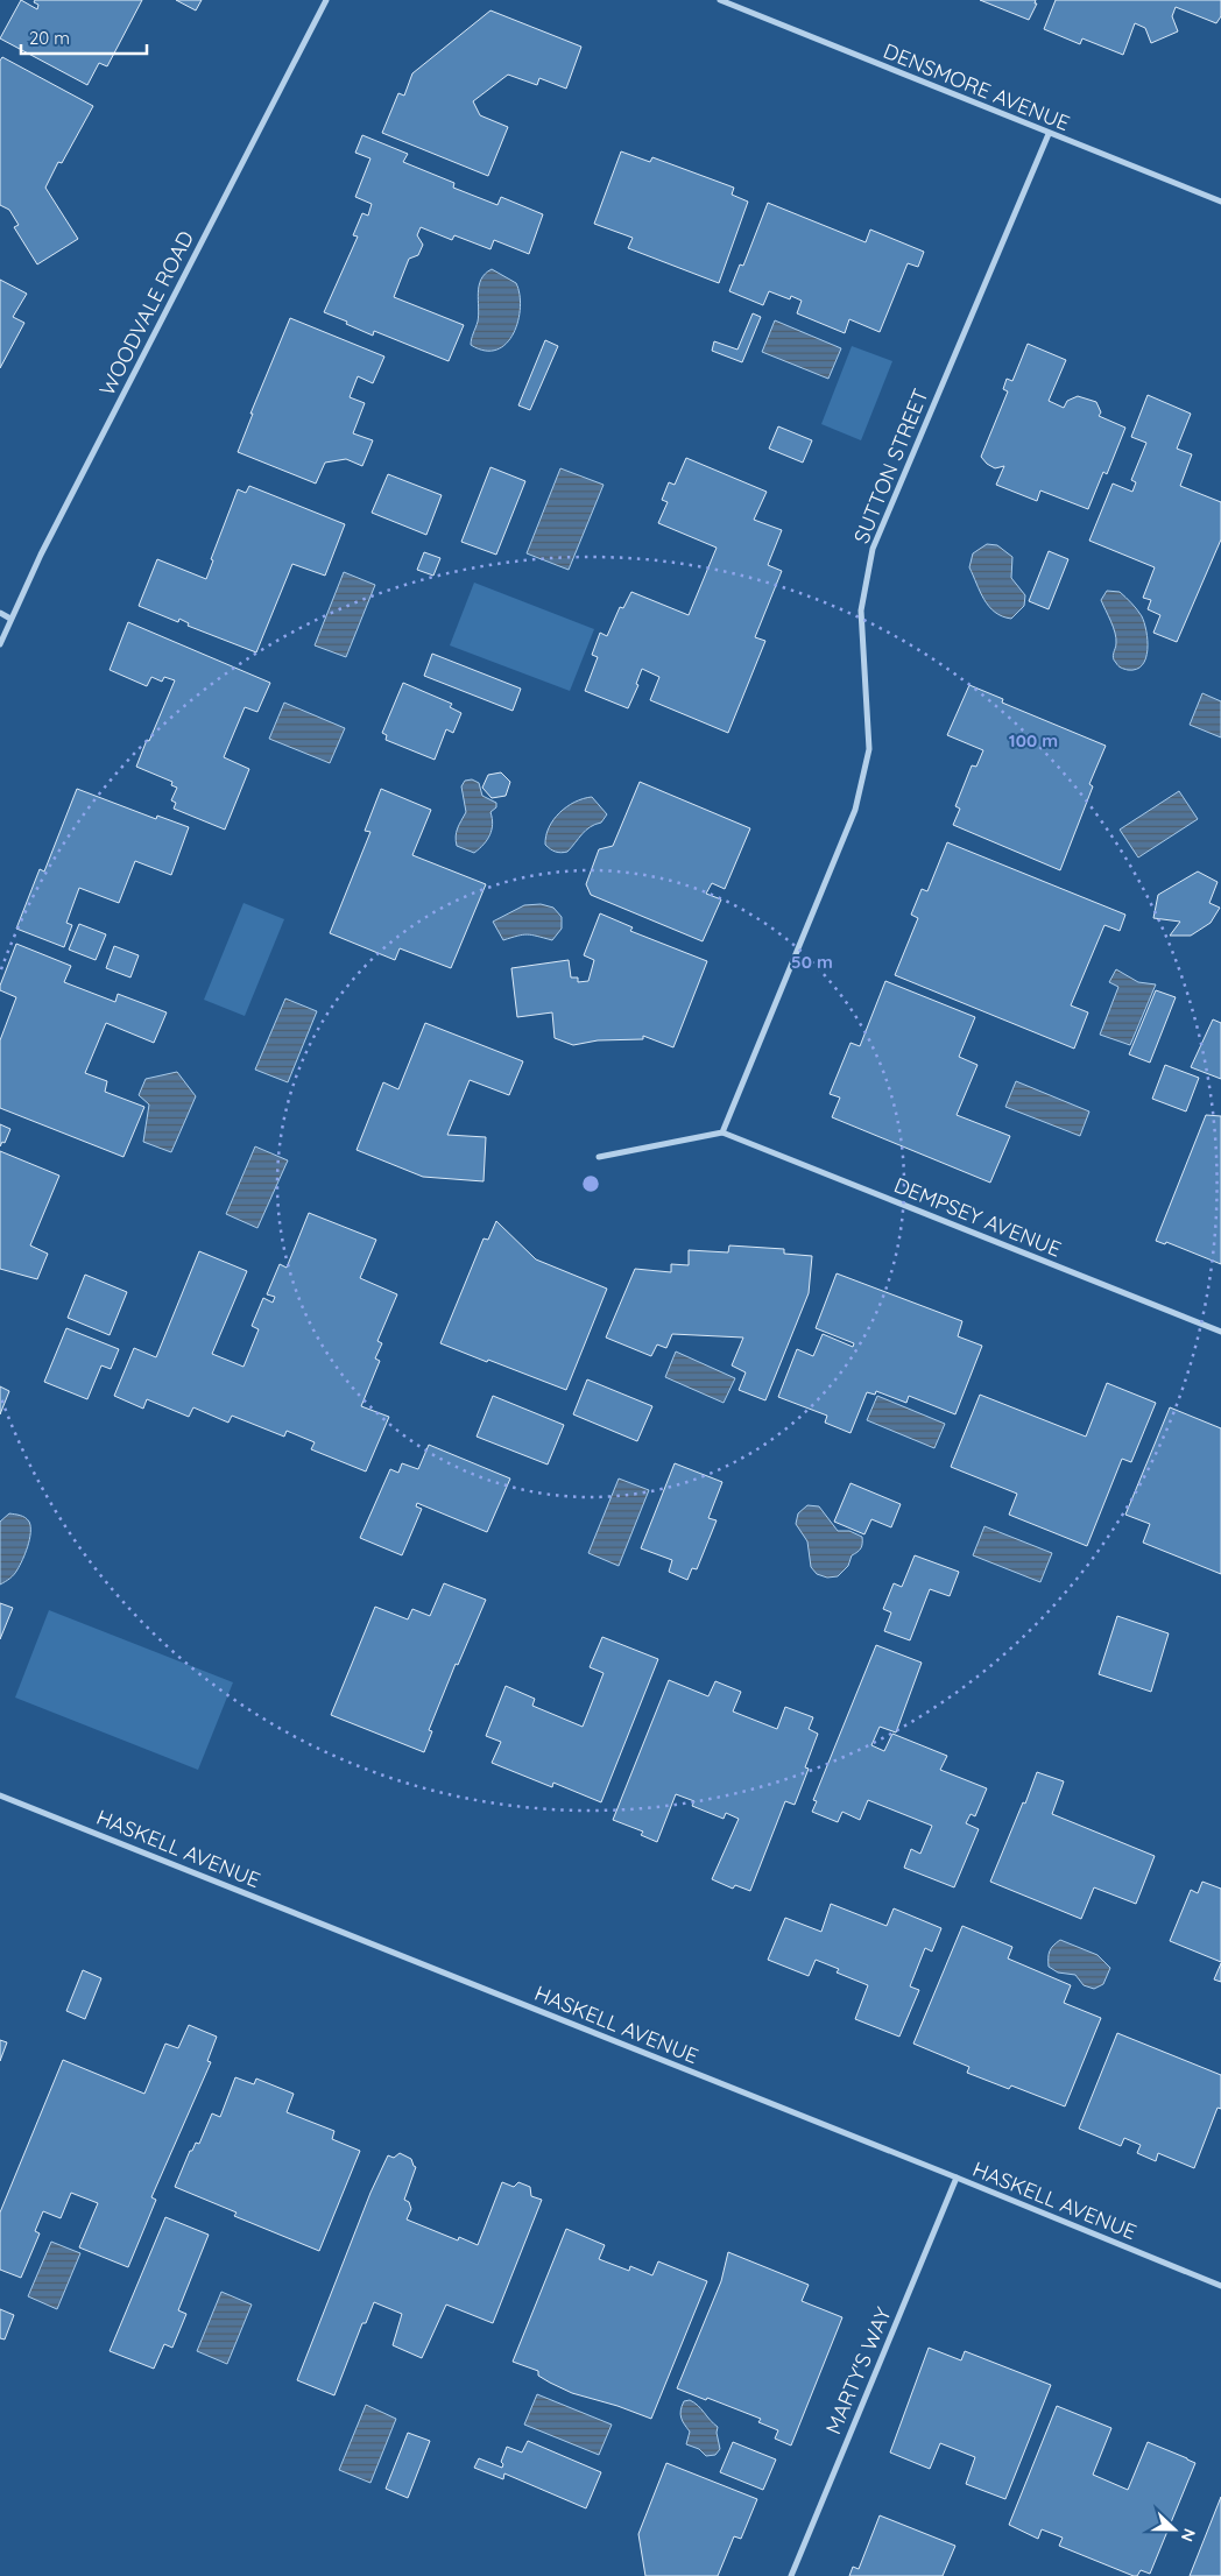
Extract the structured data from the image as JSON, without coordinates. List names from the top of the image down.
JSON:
{
  "streets": {
    "street": [
      "DENSMORE AVENUE",
      "WOODVALE ROAD",
      "SUTTON STREET",
      "DEMPSEY AVENUE",
      "HASKELL AVENUE",
      "MARTY'S WAY"
    ]
  },
  "crossings": [
    ["DENSMORE AVENUE", "SUTTON STREET"],
    ["SUTTON STREET", "DEMPSEY AVENUE"],
    ["HASKELL AVENUE", "MARTY'S WAY"]
  ],
  "scale_bar": "20 m",
  "north": "right",
  "rings": ["100 m", "50 m"]
}
